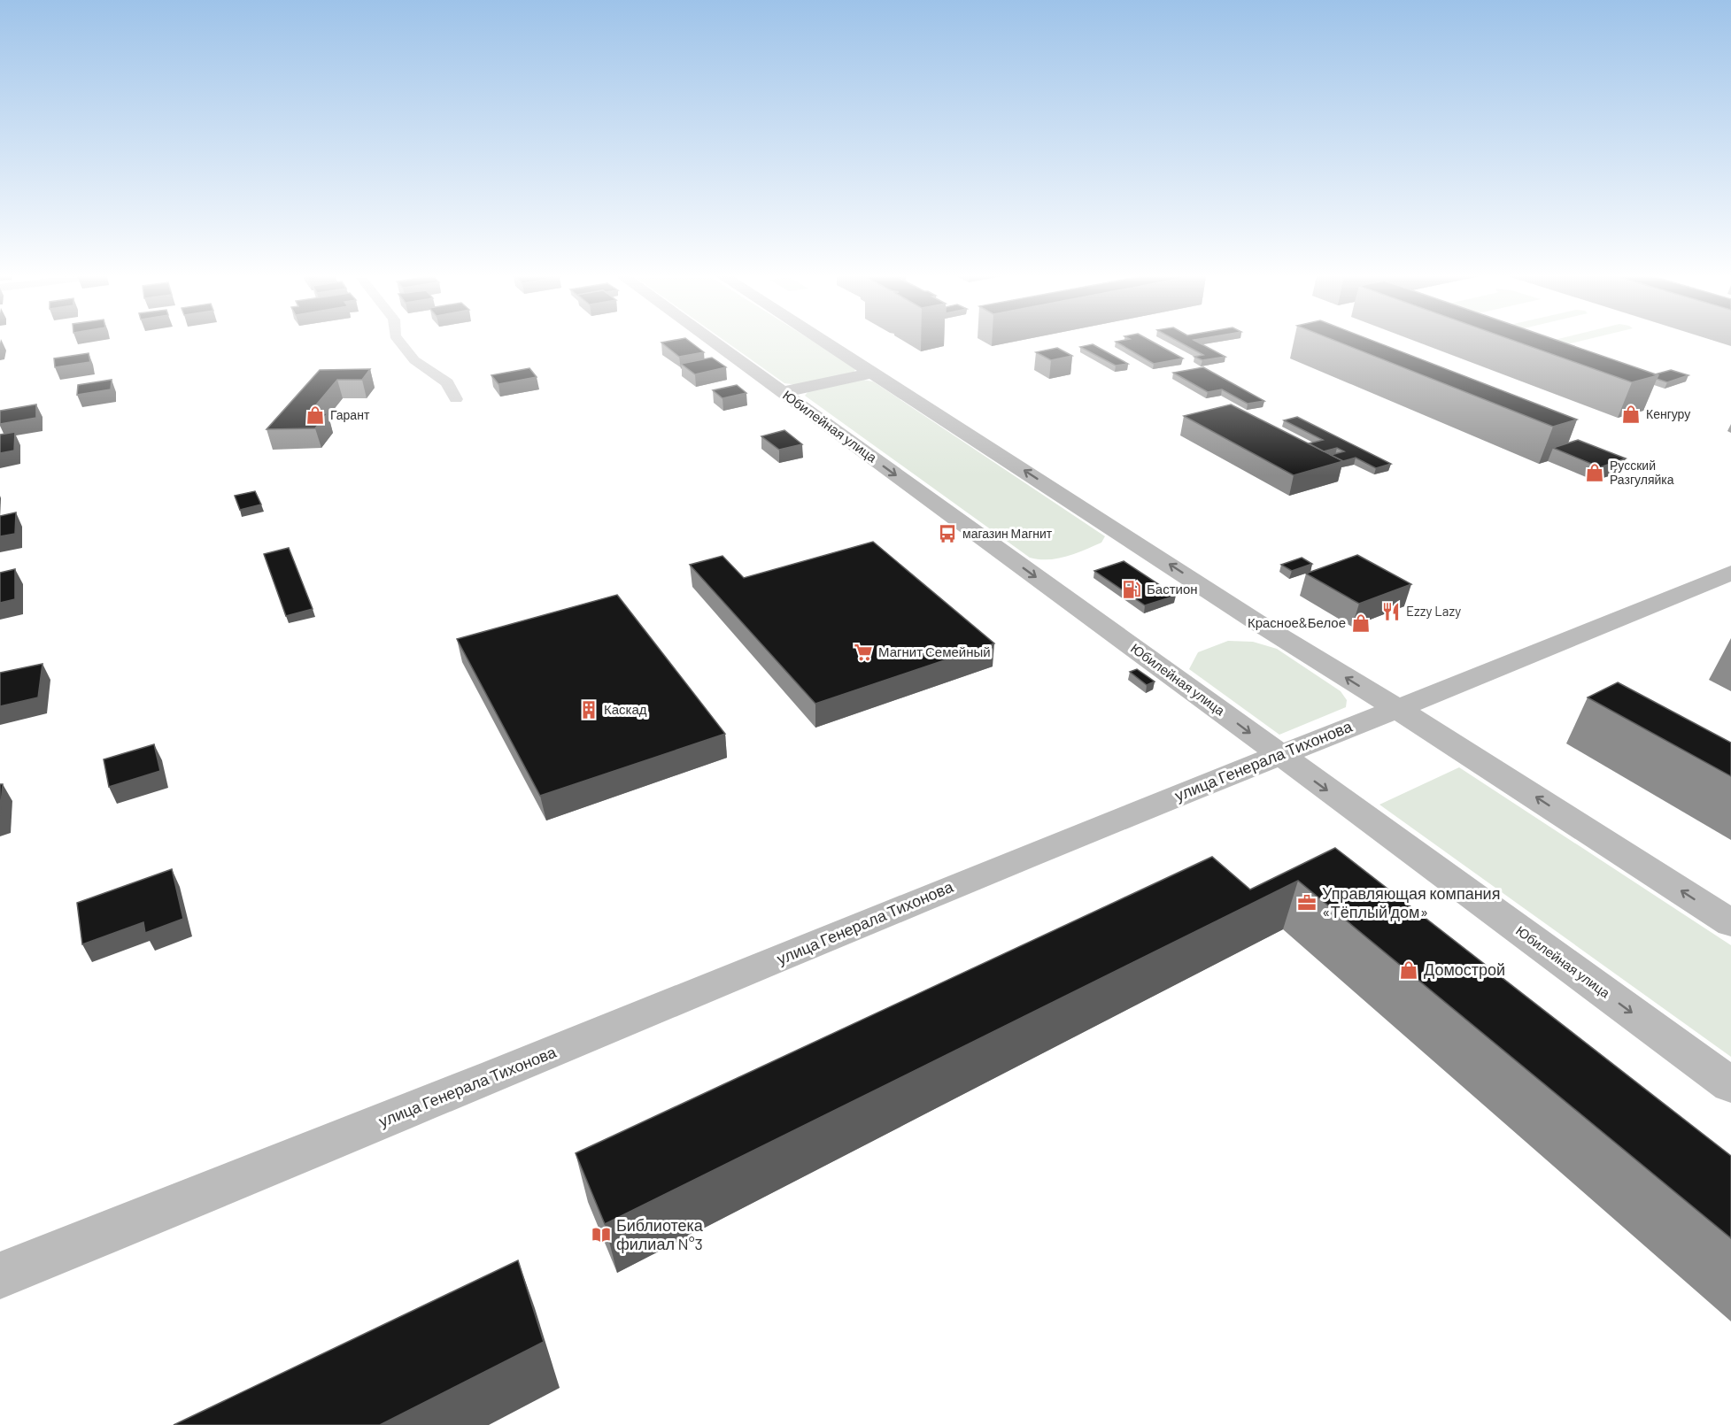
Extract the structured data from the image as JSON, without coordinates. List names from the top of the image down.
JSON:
{
  "streets": {
    "main road": ["Юбилейная улица", "улица Генерала Тихонова"]
  },
  "crossings": [
    ["Юбилейная улица", "улица Генерала Тихонова"]
  ],
  "places": {
    "shop": [
      "Кенгуру",
      "Гарант",
      "Русский Разгуляйка",
      "Красное&Белое",
      "Домострой"
    ],
    "bus stop": ["магазин Магнит"],
    "fuel station": ["Бастион"],
    "restaurant": ["Ezzy Lazy"],
    "supermarket": ["Магнит Семейный"],
    "building": ["Каскад"],
    "office": ["Управляющая компания «Тёплый дом»"],
    "library": ["Библиотека филиал N°3"]
  }
}
